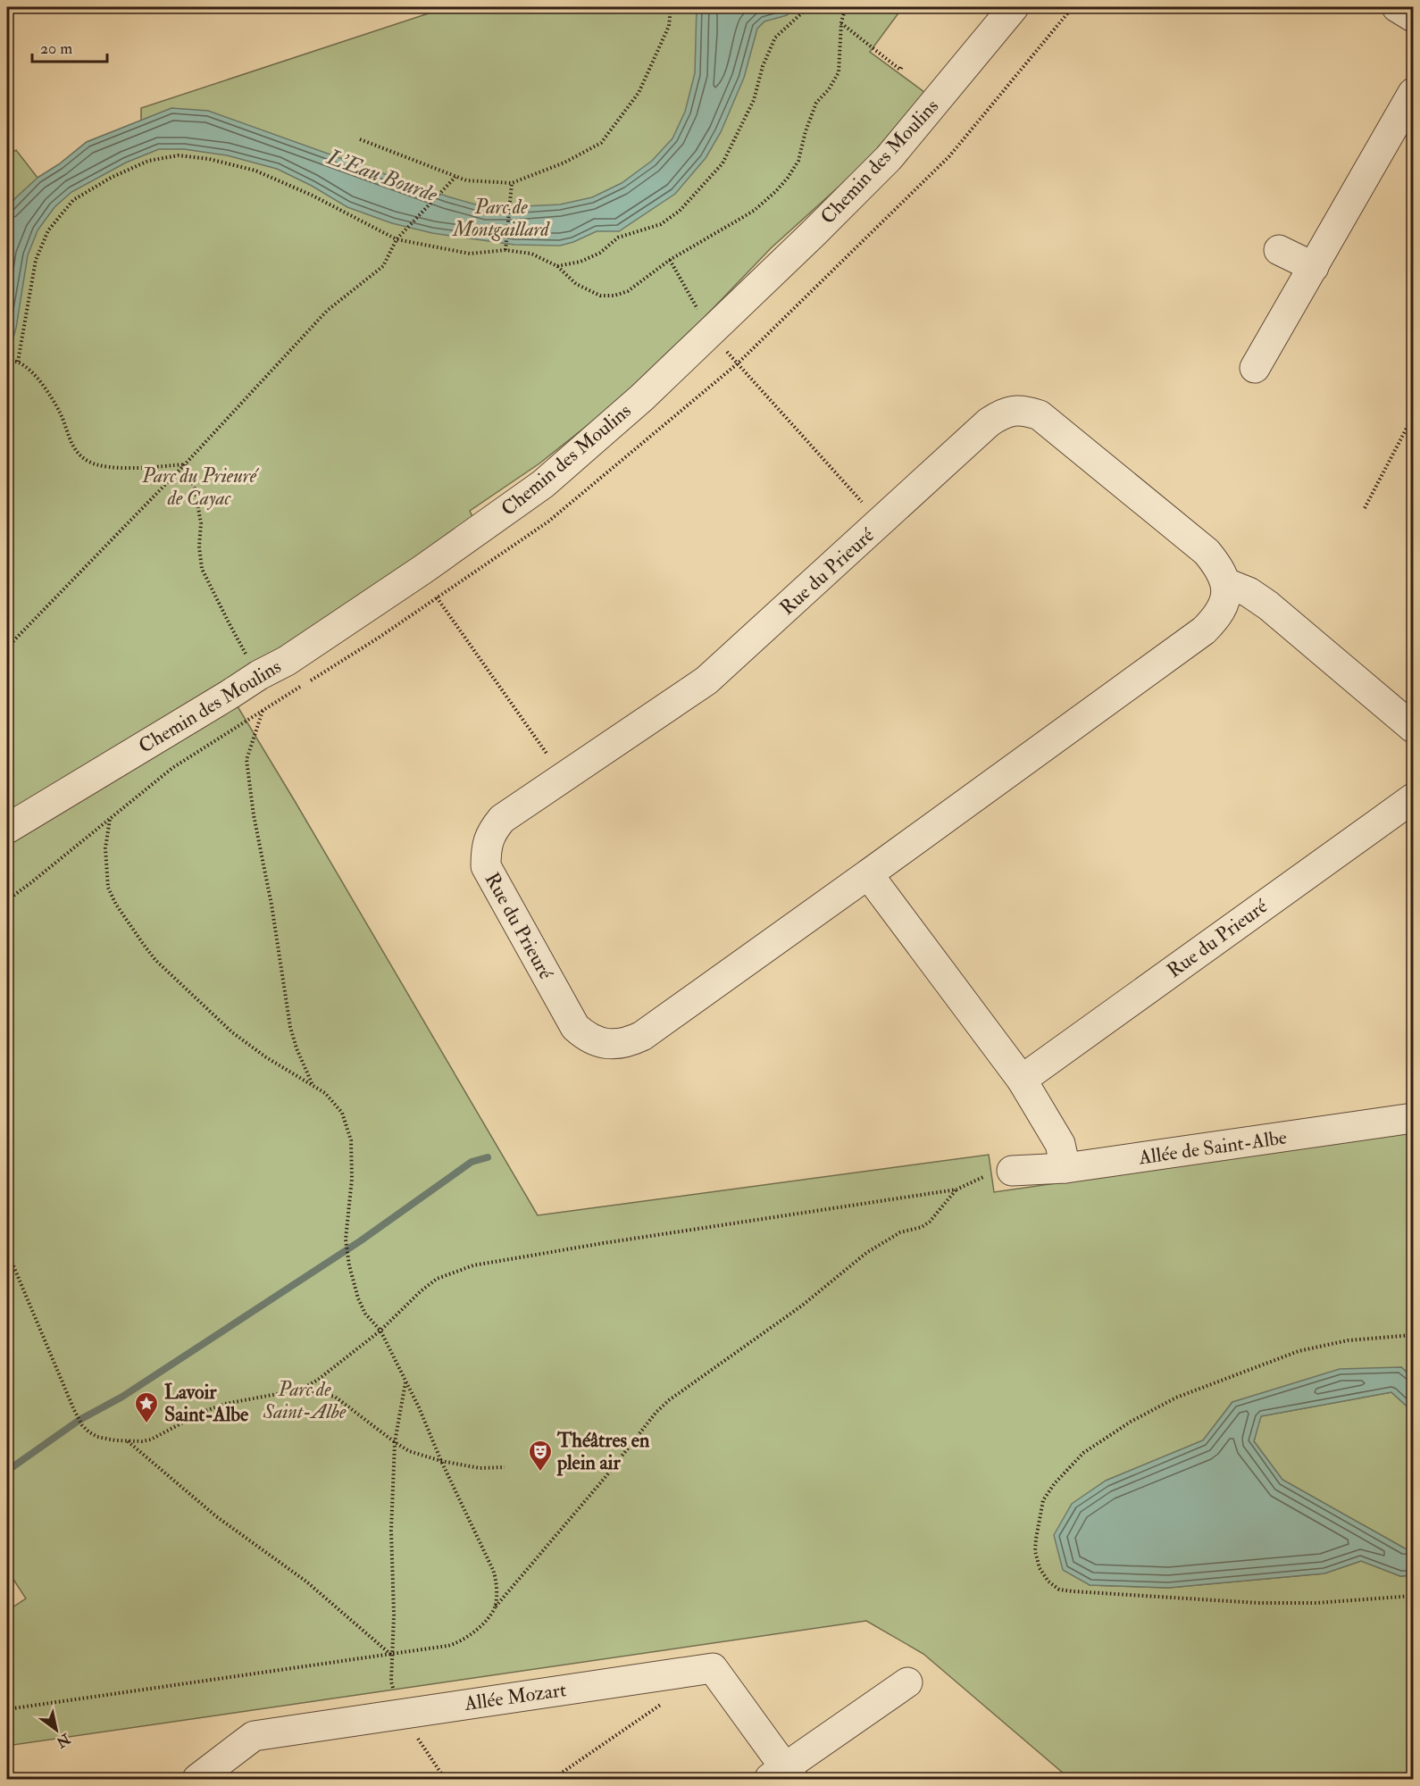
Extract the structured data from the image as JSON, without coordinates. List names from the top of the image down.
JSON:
{
  "streets": {
    "street": [
      "Chemin des Moulins",
      "Rue du Prieuré",
      "Allée de Saint-Albe",
      "Allée Mozart"
    ]
  },
  "water": ["L'Eau Bourde"],
  "parks": ["Parc de Montgaillard", "Parc du Prieuré de Cayac", "Parc de Saint-Albe"],
  "places": {
    "place": ["Lavoir Saint-Albe"],
    "theatre": ["Théâtres en plein air"]
  },
  "scale_bar": "20 m",
  "north": "bottom right"
}
